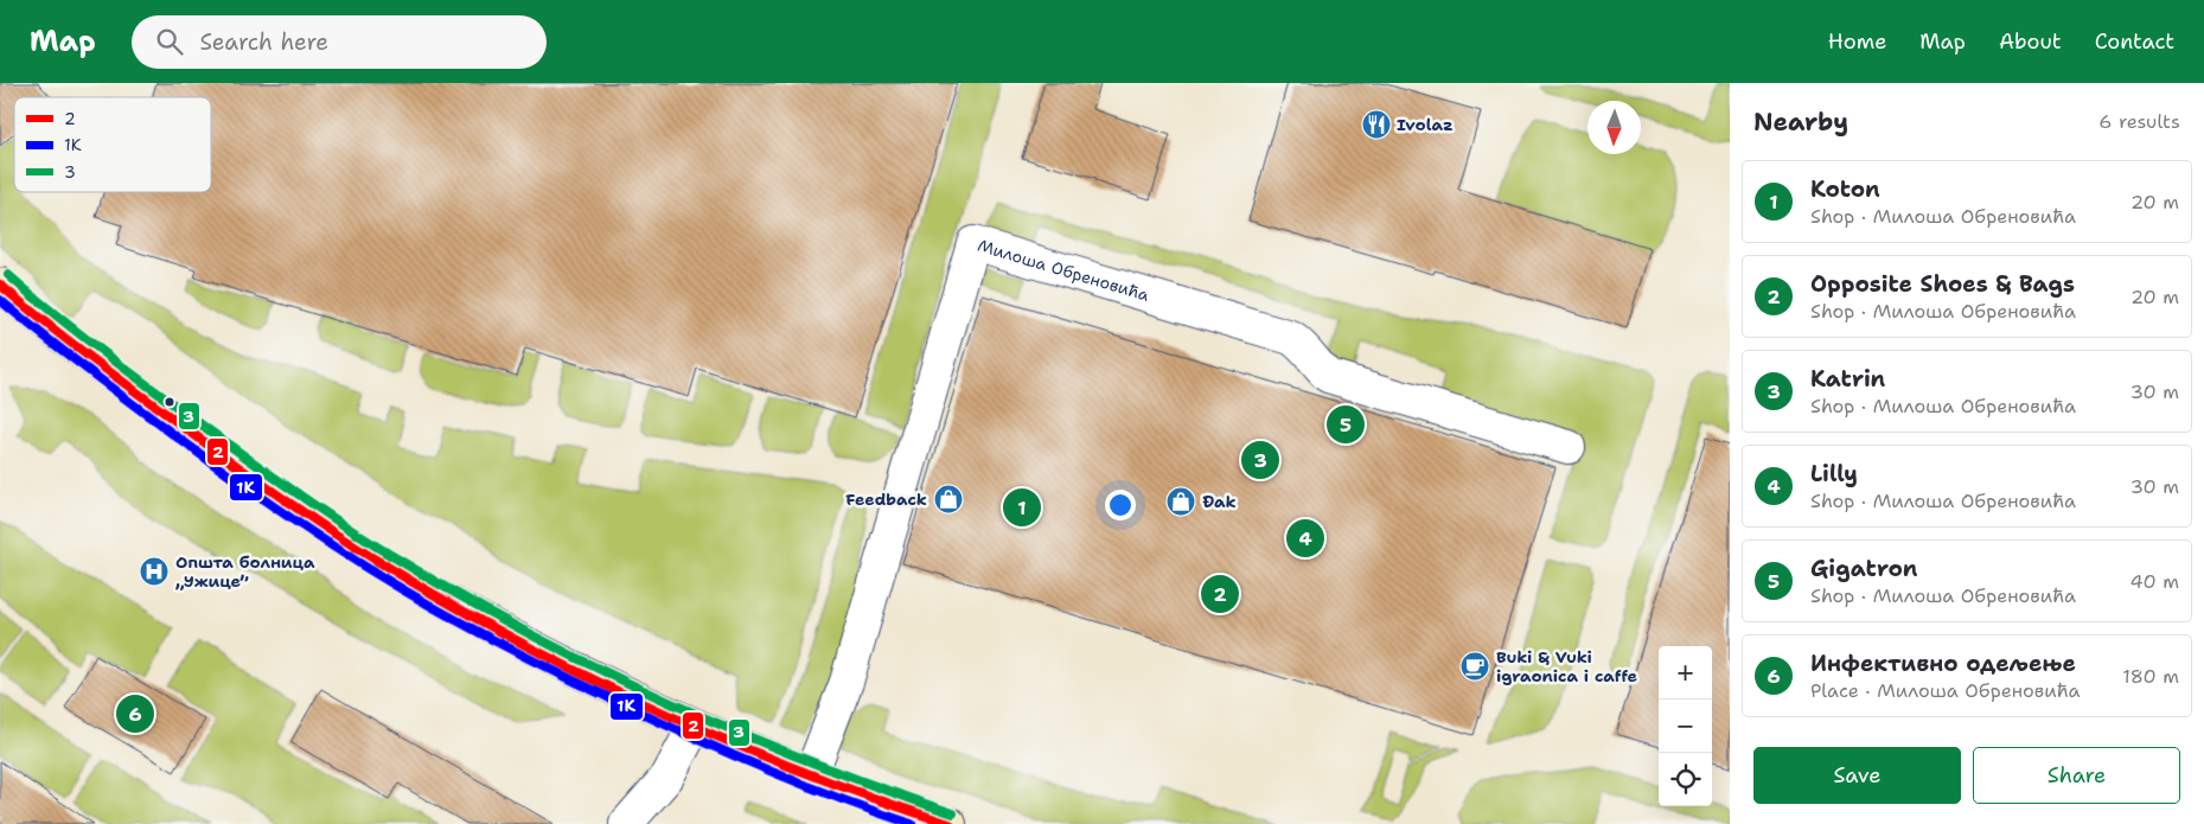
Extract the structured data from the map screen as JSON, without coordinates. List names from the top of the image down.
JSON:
{
  "streets": {
    "street": ["Милоша Обреновића"]
  },
  "places": {
    "restaurant": ["Ivolaz"],
    "shop": ["Feedback", "Đak"],
    "hospital": ["Општа болница „Ужице”"],
    "cafe": ["Buki & Vuki igraonica i caffe"]
  },
  "lines": ["transit line 3", "transit line 2", "transit line 1K"],
  "legend": ["2", "1K", "3"],
  "north": "bottom",
  "page": {
    "header": "Map",
    "search": "Search here",
    "nav": [
      "Home",
      "Map",
      "About",
      "Contact"
    ],
    "heading": ["Nearby", "6 results"],
    "list": [
      {
        "mark": "1",
        "name": "Koton",
        "note": "Shop · Милоша Обреновића",
        "value": "20 m"
      },
      {
        "mark": "2",
        "name": "Opposite Shoes & Bags",
        "note": "Shop · Милоша Обреновића",
        "value": "20 m"
      },
      {
        "mark": "3",
        "name": "Katrin",
        "note": "Shop · Милоша Обреновића",
        "value": "30 m"
      },
      {
        "mark": "4",
        "name": "Lilly",
        "note": "Shop · Милоша Обреновића",
        "value": "30 m"
      },
      {
        "mark": "5",
        "name": "Gigatron",
        "note": "Shop · Милоша Обреновића",
        "value": "40 m"
      },
      {
        "mark": "6",
        "name": "Инфективно одељење",
        "note": "Place · Милоша Обреновића",
        "value": "180 m"
      }
    ],
    "pins": [
      "5",
      "3",
      "1",
      "4",
      "2",
      "6"
    ],
    "map_buttons": ["+", "−"],
    "buttons": ["Save", "Share"]
  }
}
